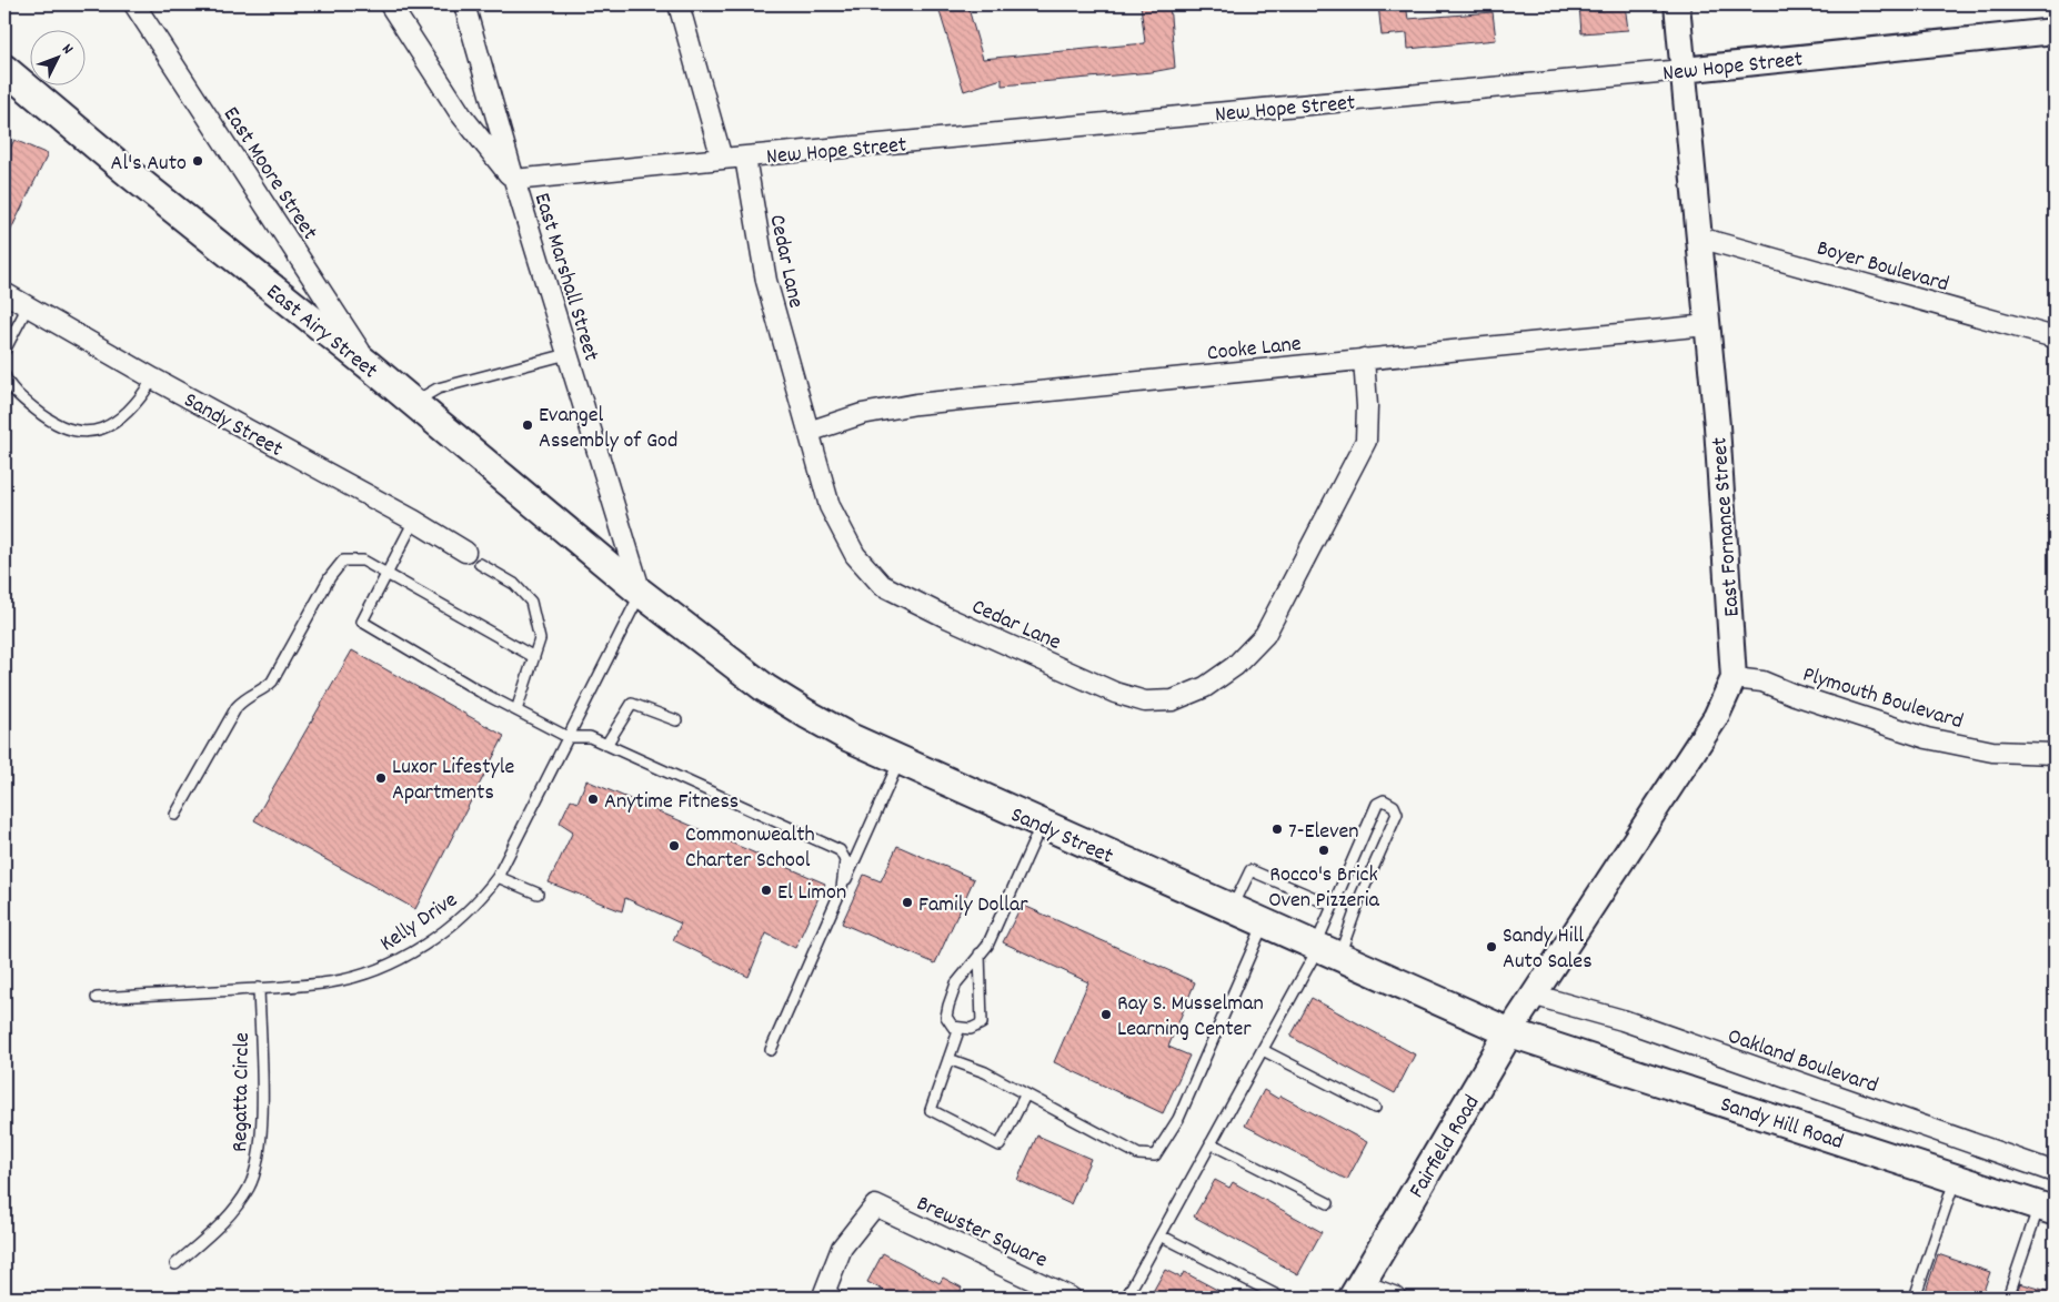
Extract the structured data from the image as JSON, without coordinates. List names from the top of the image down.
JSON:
{
  "streets": {
    "main road": [
      "East Airy Street",
      "Sandy Street",
      "Sandy Hill Road",
      "Fairfield Road"
    ],
    "street": [
      "New Hope Street",
      "East Moore Street",
      "Cedar Lane",
      "Boyer Boulevard",
      "East Marshall Street",
      "Cooke Lane",
      "East Fornance Street",
      "Plymouth Boulevard",
      "Oakland Boulevard",
      "Brewster Square"
    ],
    "lane": ["Kelly Drive", "Regatta Circle"]
  },
  "crossings": [
    ["New Hope Street", "Cedar Lane"],
    ["New Hope Street", "East Marshall Street"],
    ["New Hope Street", "East Fornance Street"],
    ["East Moore Street", "East Airy Street"],
    ["Cedar Lane", "Cooke Lane"],
    ["Boyer Boulevard", "East Fornance Street"],
    ["East Marshall Street", "East Airy Street"],
    ["East Marshall Street", "Sandy Street"],
    ["East Marshall Street", "Kelly Drive"],
    ["East Airy Street", "Sandy Street"],
    ["East Airy Street", "Kelly Drive"],
    ["Cooke Lane", "East Fornance Street"],
    ["Sandy Street", "Kelly Drive"],
    ["Sandy Street", "Sandy Hill Road"],
    ["Sandy Street", "Fairfield Road"],
    ["East Fornance Street", "Plymouth Boulevard"],
    ["East Fornance Street", "Oakland Boulevard"],
    ["East Fornance Street", "Fairfield Road"],
    ["Kelly Drive", "Regatta Circle"],
    ["Oakland Boulevard", "Fairfield Road"],
    ["Sandy Hill Road", "Fairfield Road"]
  ],
  "places": [
    "Al's Auto",
    "Evangel Assembly of God",
    "Luxor Lifestyle Apartments",
    "Anytime Fitness",
    "7-Eleven",
    "Commonwealth Charter School",
    "Rocco's Brick Oven Pizzeria",
    "El Limon",
    "Family Dollar",
    "Sandy Hill Auto Sales",
    "Ray S. Musselman Learning Center"
  ],
  "north": "top right"
}
